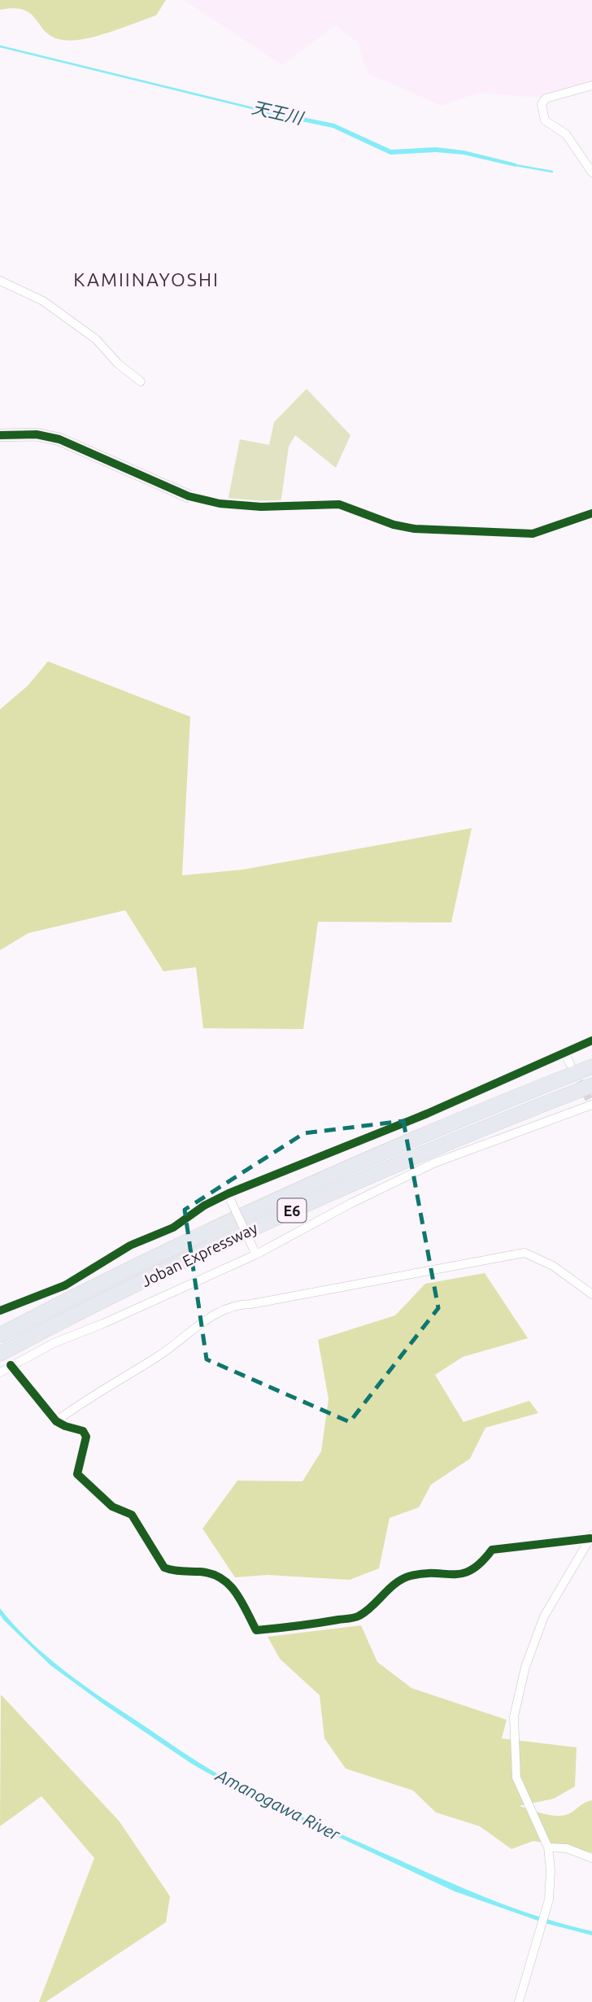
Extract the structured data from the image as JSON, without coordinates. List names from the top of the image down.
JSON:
{
  "streets": {
    "highway": ["E6", "Joban Expressway"]
  },
  "districts": ["KAMIINAYOSHI"],
  "water": ["天王川", "Amanogawa River"]
}
